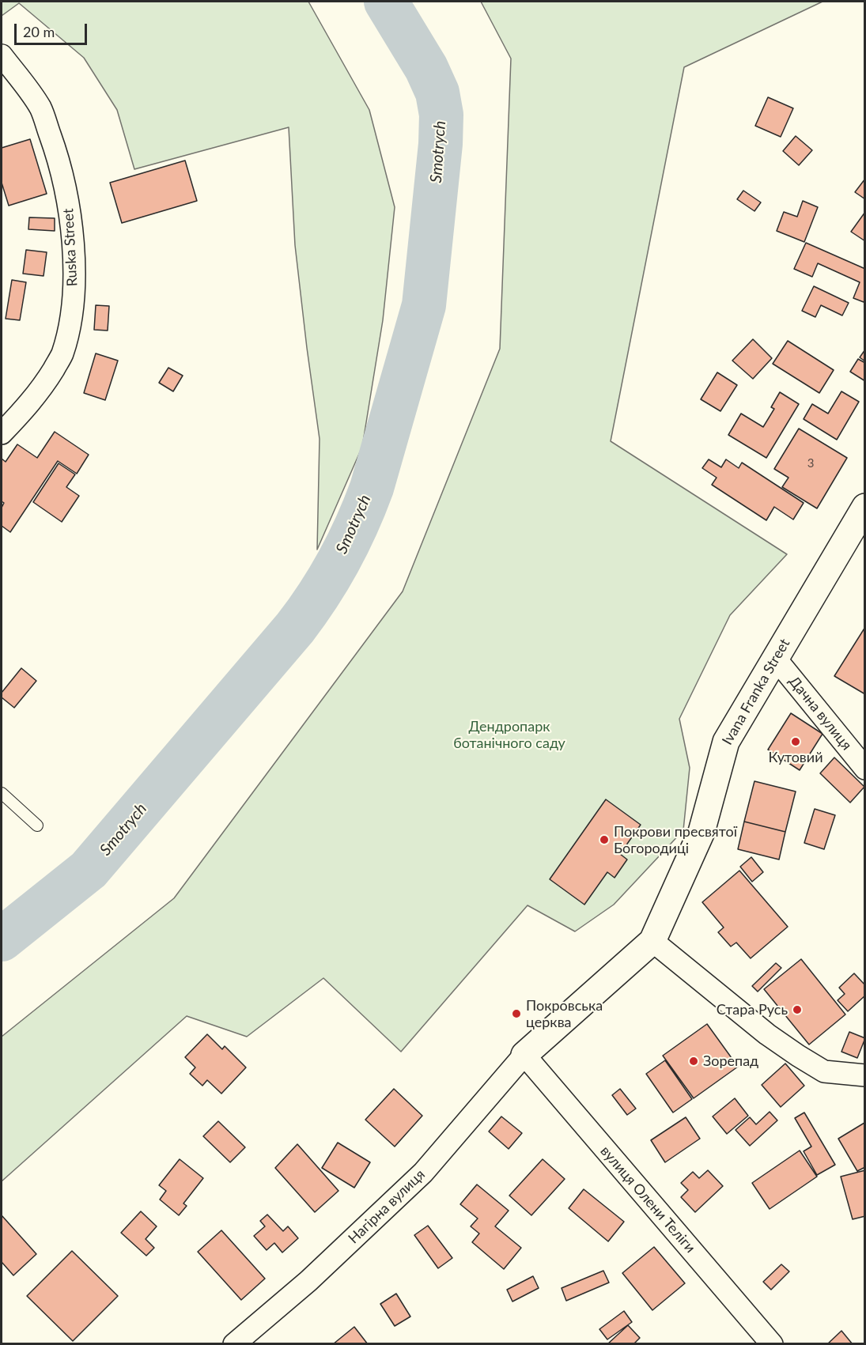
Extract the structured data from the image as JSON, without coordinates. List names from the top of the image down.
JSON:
{
  "streets": {
    "street": [
      "Ruska Street",
      "Ivana Franka Street",
      "Дачна вулиця",
      "вулиця Олени Теліги",
      "Нагірна вулиця"
    ]
  },
  "crossings": [
    ["Ivana Franka Street", "Дачна вулиця"],
    ["Ivana Franka Street", "вулиця Олени Теліги"],
    ["Ivana Franka Street", "Нагірна вулиця"],
    ["вулиця Олени Теліги", "Нагірна вулиця"]
  ],
  "water": ["Smotrych"],
  "parks": ["Дендропарк ботанічного саду"],
  "places": [
    "Кутовий",
    "Покрови пресвятої Богородиці",
    "Стара Русь",
    "Покровська церква",
    "Зорепад"
  ],
  "house_numbers": ["3"],
  "scale_bar": "20 m"
}
